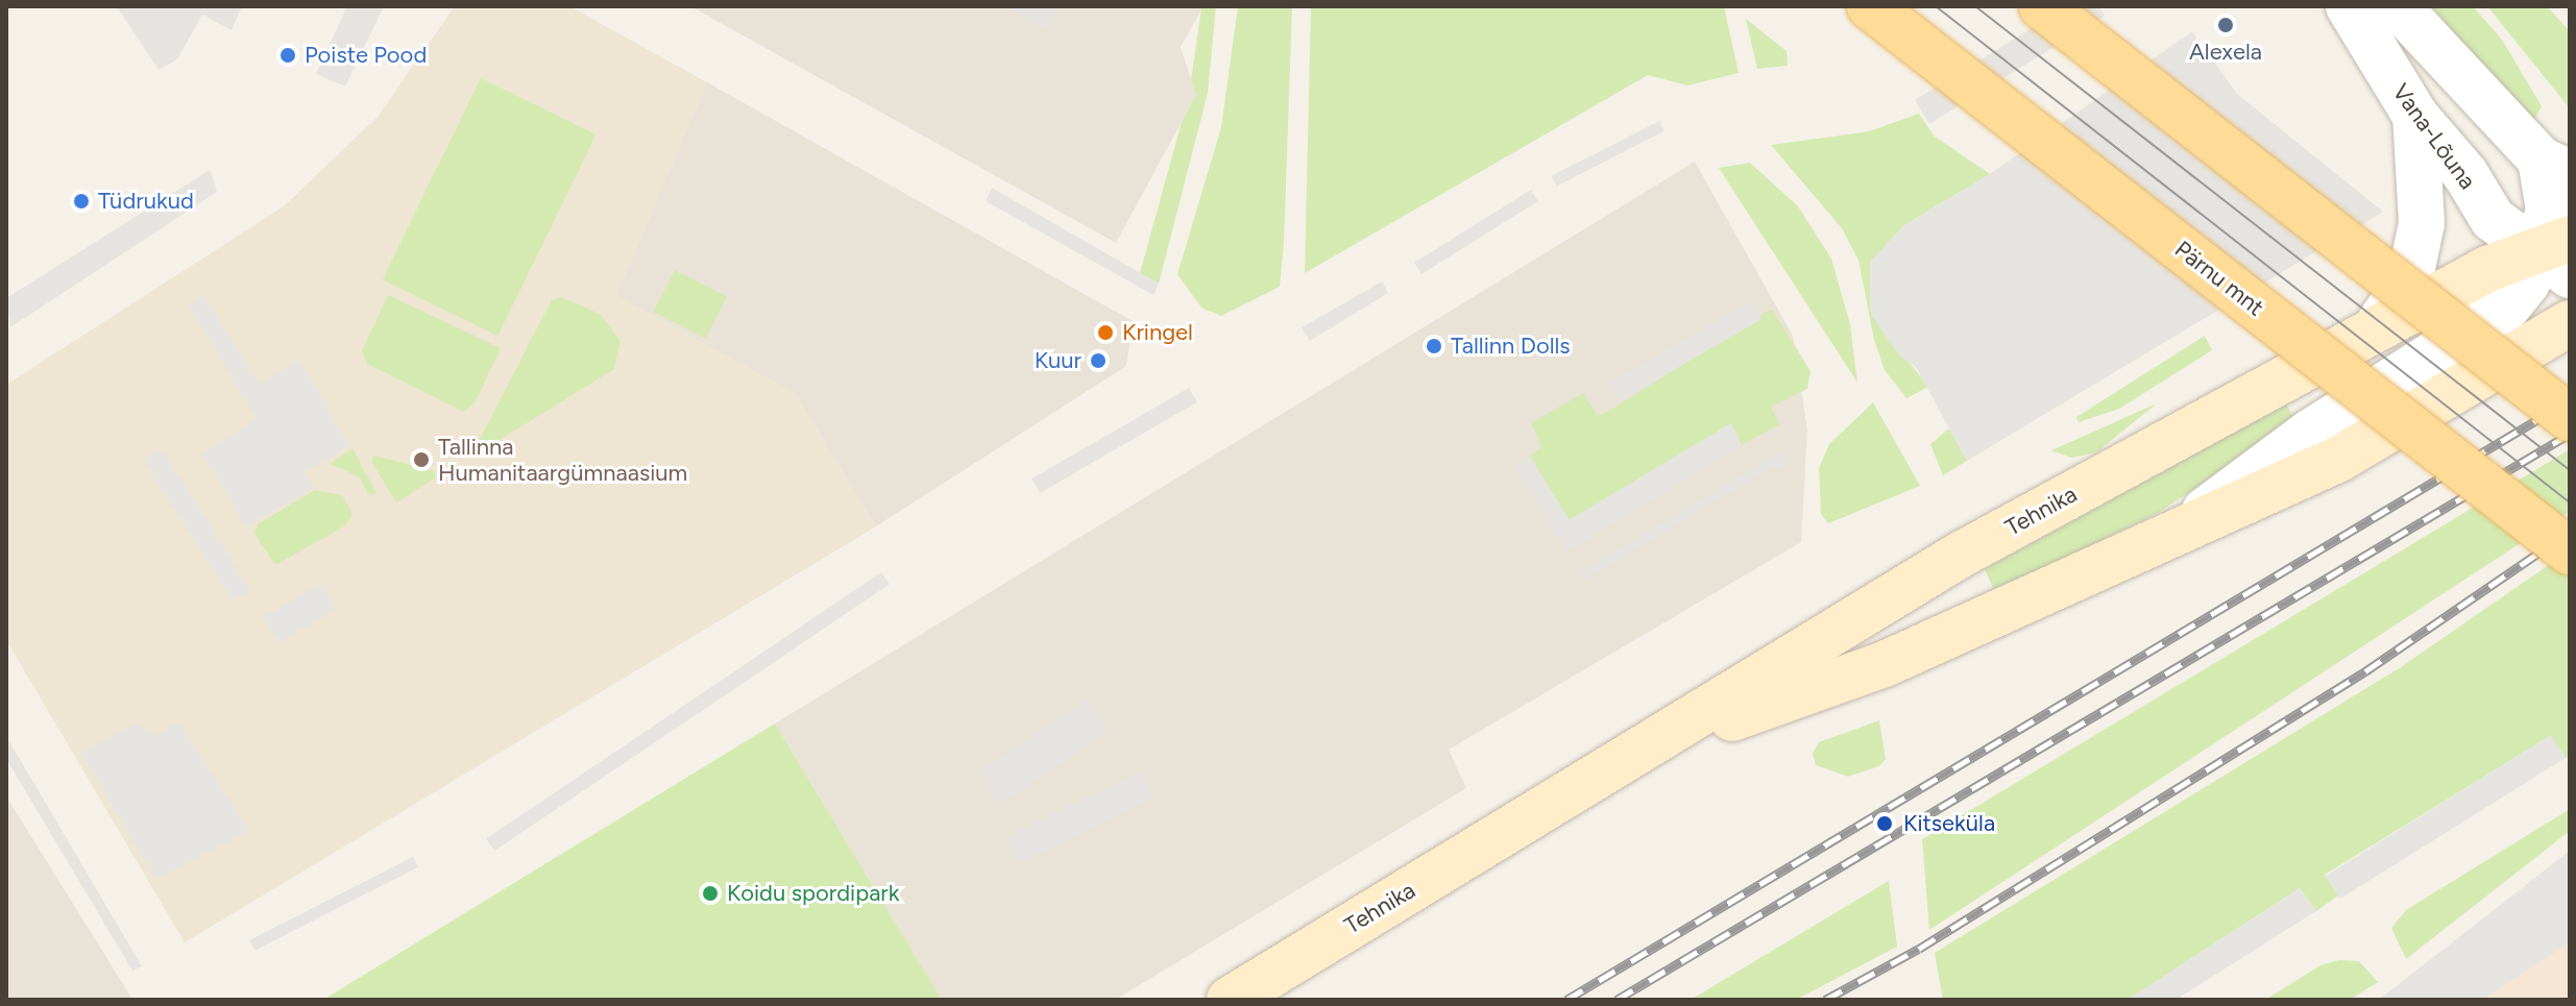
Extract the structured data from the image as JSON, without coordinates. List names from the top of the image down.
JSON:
{
  "streets": {
    "main road": ["Pärnu mnt", "Tehnika"],
    "street": ["Vana-Lõuna"]
  },
  "crossings": [
    ["Vana-Lõuna", "Tehnika"]
  ],
  "places": [
    "Alexela",
    "Poiste Pood",
    "Tüdrukud",
    "Kringel",
    "Tallinn Dolls",
    "Kuur",
    "Tallinna Humanitaargümnaasium",
    "Kitseküla",
    "Koidu spordipark"
  ]
}
